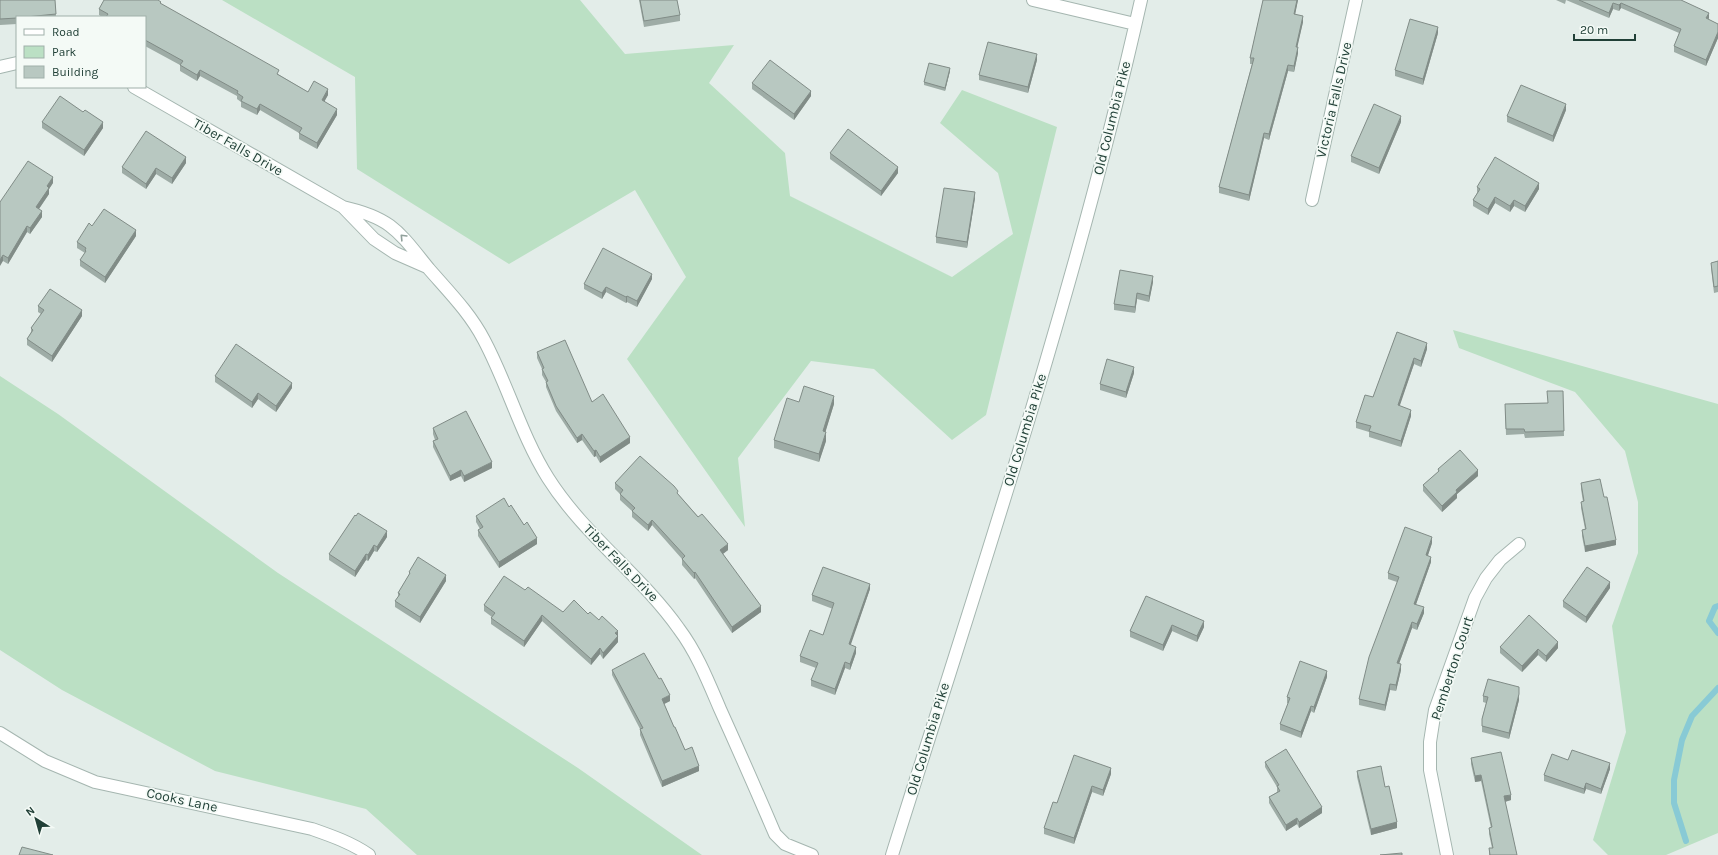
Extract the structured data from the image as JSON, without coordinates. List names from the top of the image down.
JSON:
{
  "streets": {
    "street": [
      "Victoria Falls Drive",
      "Old Columbia Pike",
      "Tiber Falls Drive",
      "Pemberton Court",
      "Cooks Lane"
    ]
  },
  "legend": ["Road", "Park", "Building"],
  "scale_bar": "20 m",
  "north": "top left"
}
